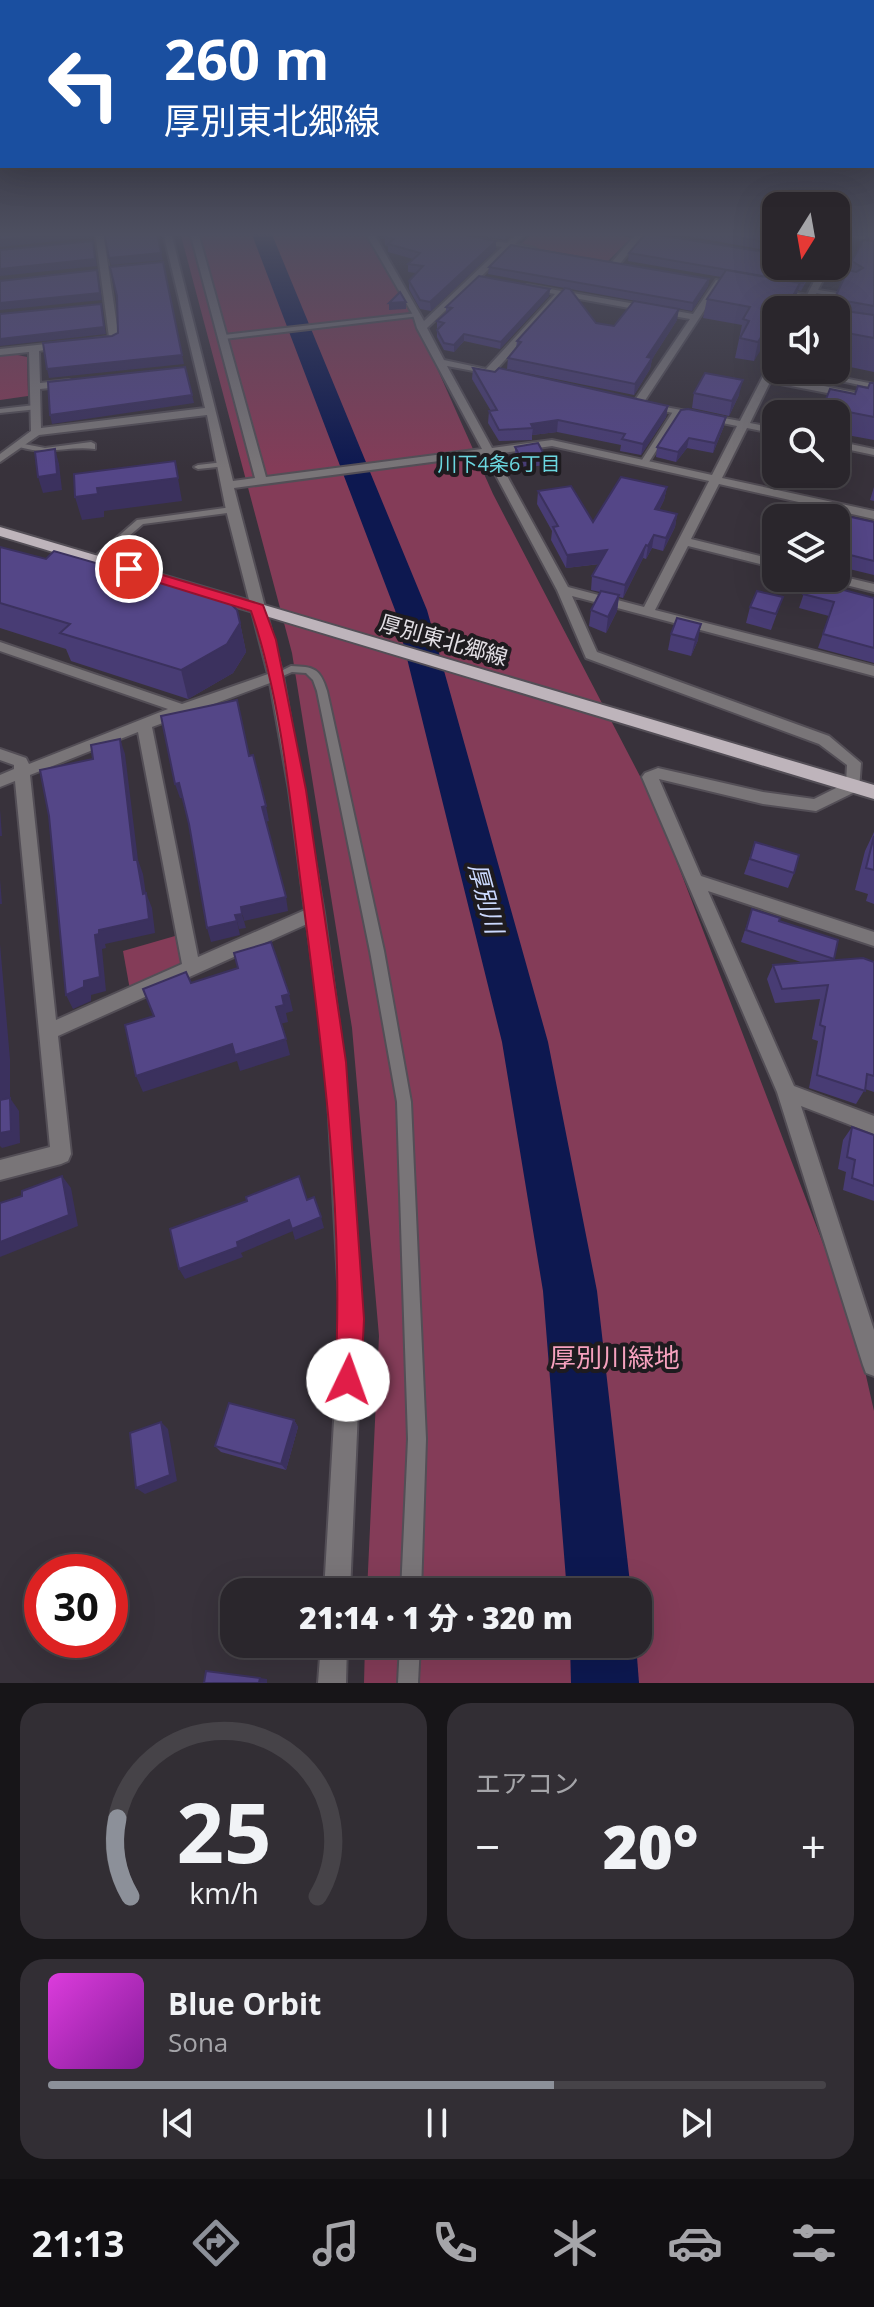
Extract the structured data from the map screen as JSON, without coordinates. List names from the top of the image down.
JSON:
{
  "streets": {
    "main road": ["厚別東北郷線"]
  },
  "districts": ["川下4条6丁目"],
  "water": ["厚別川"],
  "parks": ["厚別川緑地"],
  "north": "bottom",
  "page": {
    "turn": ["260 m", "厚別東北郷線"],
    "limit": "30",
    "trip": "21:14 · 1 分 · 320 m",
    "tile": "エアコン",
    "heat": ["−", "20°", "+"],
    "song": ["Blue Orbit", "Sona"],
    "tabs": "21:13",
    "gauge": ["25", "km/h"]
  }
}
